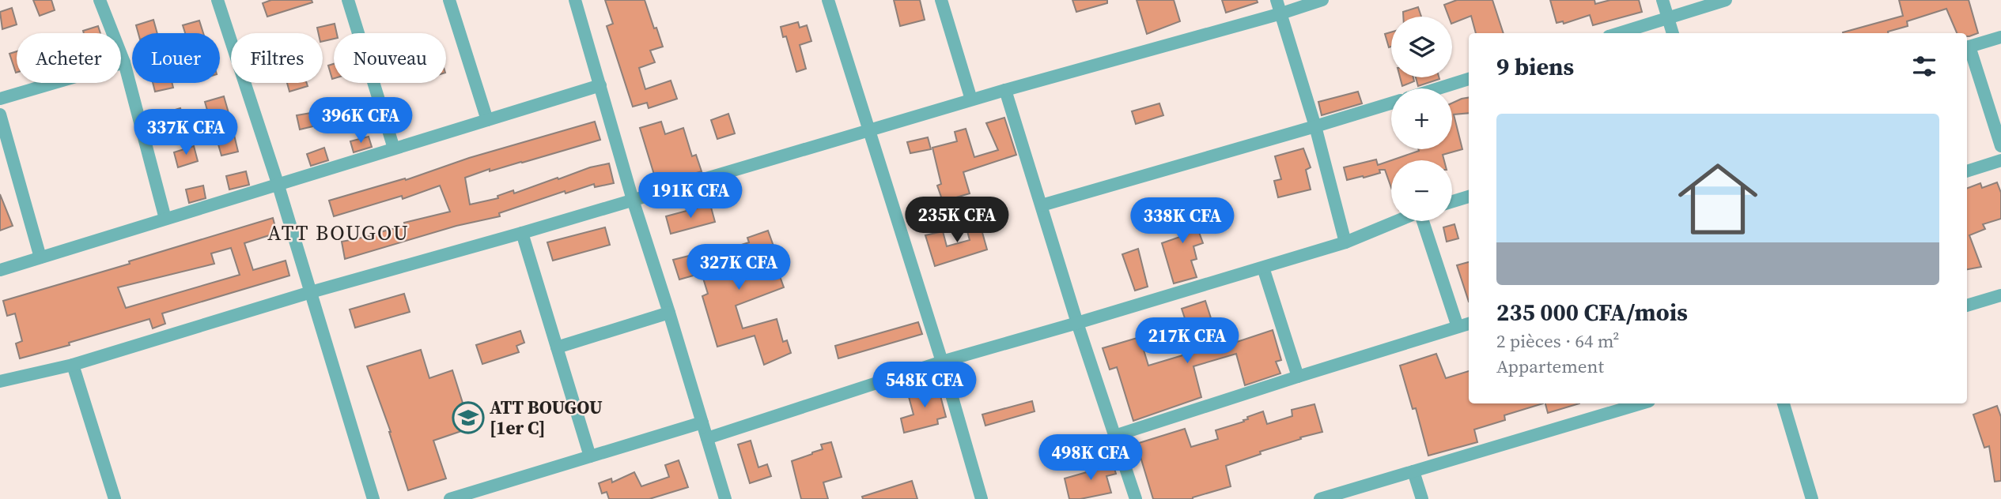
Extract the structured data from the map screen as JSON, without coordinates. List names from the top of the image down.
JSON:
{
  "districts": ["ATT BOUGOU"],
  "places": {
    "school or university": ["ATT BOUGOU [1er C]"]
  },
  "page": {
    "map_buttons": ["+", "−"],
    "chip": [
      "Acheter",
      "Louer",
      "Filtres",
      "Nouveau"
    ],
    "heading": "9 biens",
    "price": [
      "396K CFA",
      "337K CFA",
      "191K CFA",
      "235K CFA",
      "338K CFA",
      "327K CFA",
      "217K CFA",
      "548K CFA",
      "498K CFA"
    ],
    "list": [
      {
        "name": "235 000 CFA/mois",
        "note": "2 pièces · 64 m² · Appartement"
      }
    ]
  }
}
